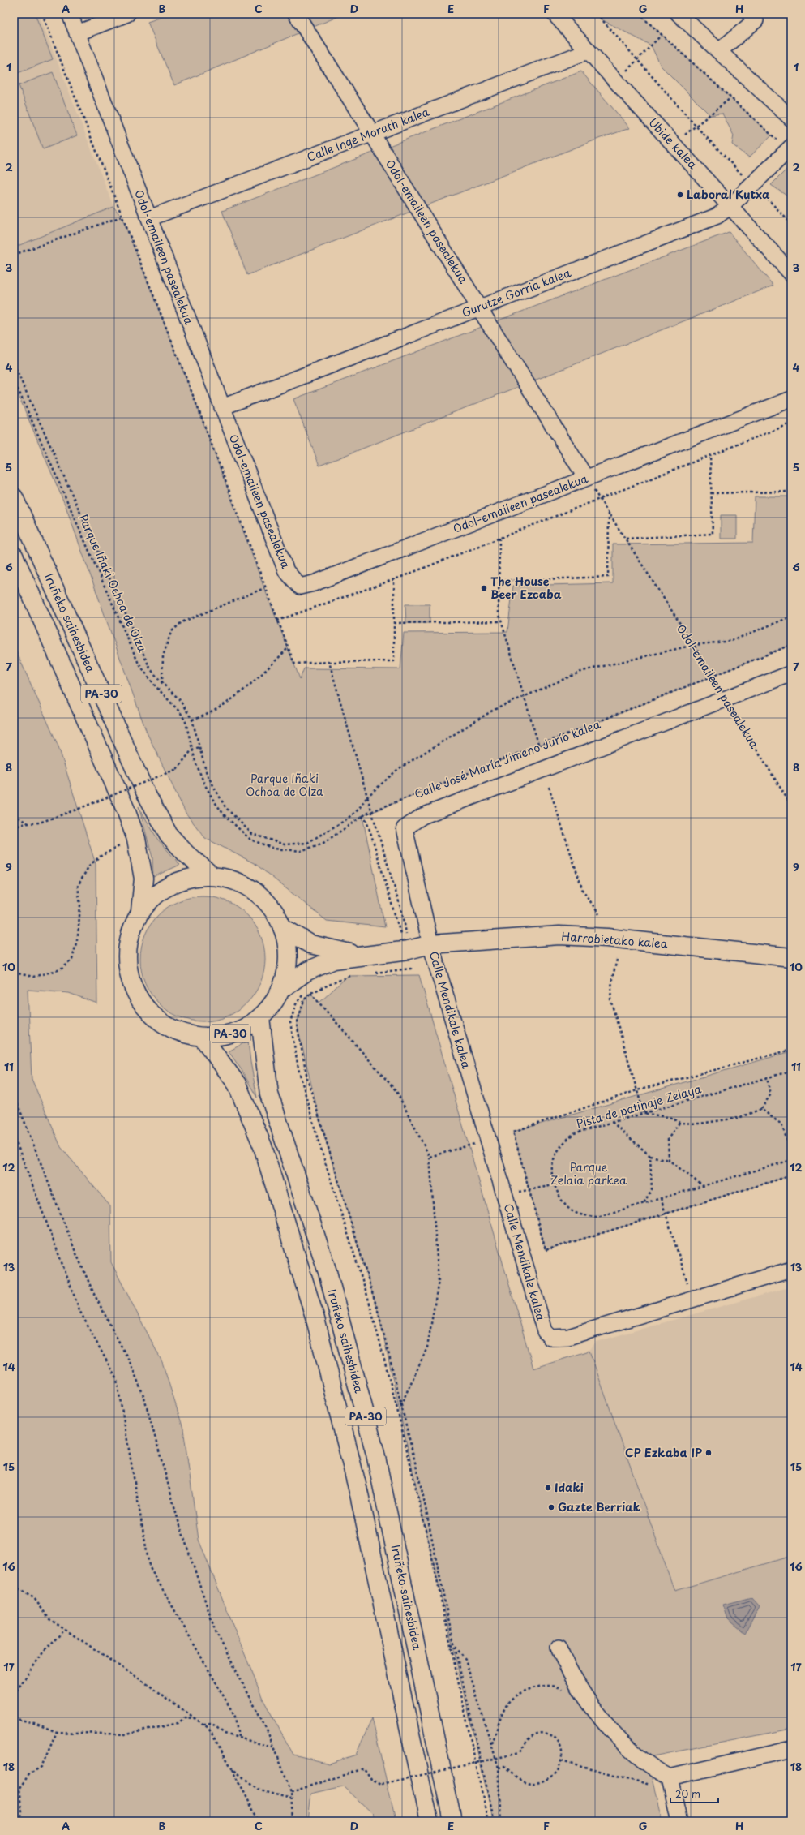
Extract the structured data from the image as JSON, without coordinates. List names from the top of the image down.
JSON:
{
  "streets": {
    "main road": ["Iruñeko saihesbidea", "PA-30", "Harrobietako kalea"],
    "street": [
      "Calle Inge Morath kalea",
      "Ubide kalea",
      "Odol-emaileen pasealekua",
      "Gurutze Gorria kalea",
      "Calle José María Jimeno Jurío kalea",
      "Calle Mendikale kalea"
    ],
    "path": ["Parque Iñaki Ochoa de Olza", "Pista de patinaje Zelaya"]
  },
  "crossings": [
    ["Calle Inge Morath kalea", "Ubide kalea"],
    ["Calle Inge Morath kalea", "Odol-emaileen pasealekua"],
    ["Ubide kalea", "Gurutze Gorria kalea"],
    ["Odol-emaileen pasealekua", "Gurutze Gorria kalea"],
    ["Odol-emaileen pasealekua", "Calle José María Jimeno Jurío kalea"],
    ["Parque Iñaki Ochoa de Olza", "Calle José María Jimeno Jurío kalea"],
    ["Iruñeko saihesbidea", "PA-30"],
    ["PA-30", "Harrobietako kalea"],
    ["Calle José María Jimeno Jurío kalea", "Harrobietako kalea"],
    ["Calle José María Jimeno Jurío kalea", "Calle Mendikale kalea"],
    ["Harrobietako kalea", "Calle Mendikale kalea"]
  ],
  "parks": ["Parque Iñaki Ochoa de Olza", "Parque Zelaia parkea"],
  "places": [
    "Laboral Kutxa",
    "The House Beer Ezcaba",
    "CP Ezkaba IP",
    "Idaki",
    "Gazte Berriak"
  ],
  "scale_bar": "20 m",
  "grid": {
    "columns": [
      "A",
      "B",
      "C",
      "D",
      "E",
      "F",
      "G",
      "H"
    ],
    "rows": [
      "1",
      "2",
      "3",
      "4",
      "5",
      "6",
      "7",
      "8",
      "9",
      "10",
      "11",
      "12",
      "13",
      "14",
      "15",
      "16",
      "17",
      "18"
    ]
  }
}
